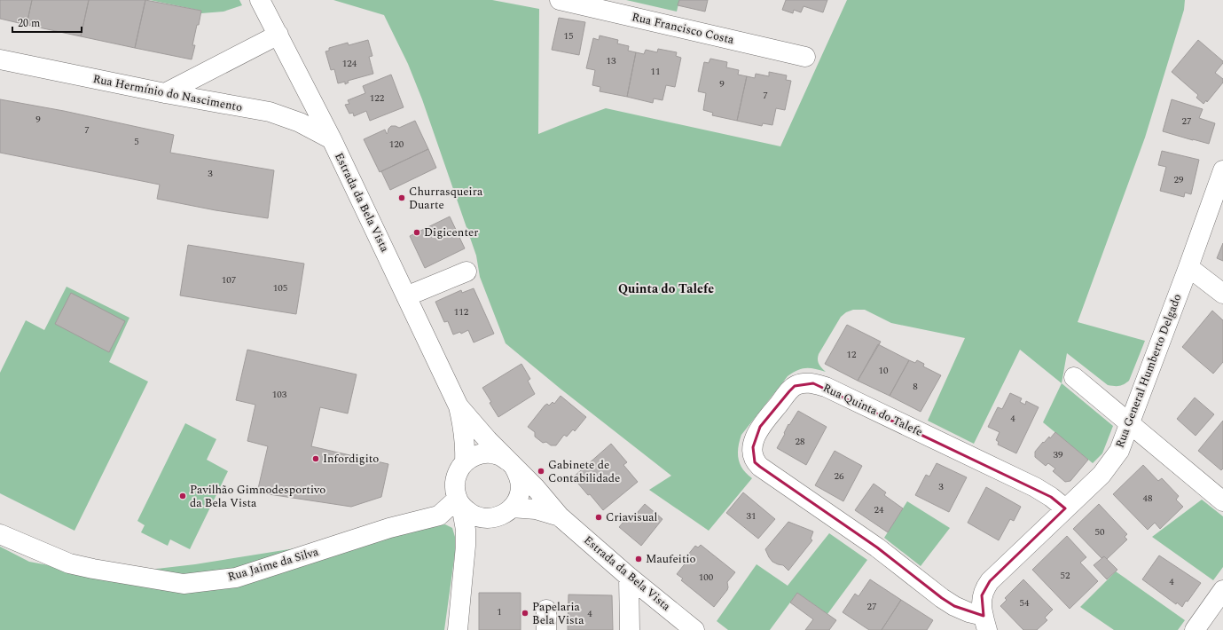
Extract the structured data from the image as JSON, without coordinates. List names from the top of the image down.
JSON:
{
  "streets": {
    "street": [
      "Rua Francisco Costa",
      "Rua Hermínio do Nascimento",
      "Estrada da Bela Vista",
      "Rua General Humberto Delgado",
      "Rua Quinta do Talefe",
      "Rua Jaime da Silva"
    ]
  },
  "crossings": [
    ["Rua Hermínio do Nascimento", "Estrada da Bela Vista"],
    ["Estrada da Bela Vista", "Rua Jaime da Silva"],
    ["Rua General Humberto Delgado", "Rua Quinta do Talefe"]
  ],
  "districts": ["Quinta do Talefe"],
  "places": [
    "Churrasqueira Duarte",
    "Digicenter",
    "Infordigito",
    "Gabinete de Contabilidade",
    "Pavilhão Gimnodesportivo da Bela Vista",
    "Criavisual",
    "Maufeitio",
    "Papelaria Bela Vista"
  ],
  "house_numbers": [
    "15",
    "13",
    "124",
    "11",
    "9",
    "7",
    "122",
    "9",
    "27",
    "7",
    "5",
    "120",
    "3",
    "29",
    "107",
    "105",
    "112",
    "12",
    "10",
    "8",
    "103",
    "4",
    "28",
    "39",
    "26",
    "3",
    "48",
    "24",
    "31",
    "50",
    "52",
    "100",
    "4",
    "54",
    "27",
    "1",
    "4"
  ],
  "scale_bar": "20 m"
}
